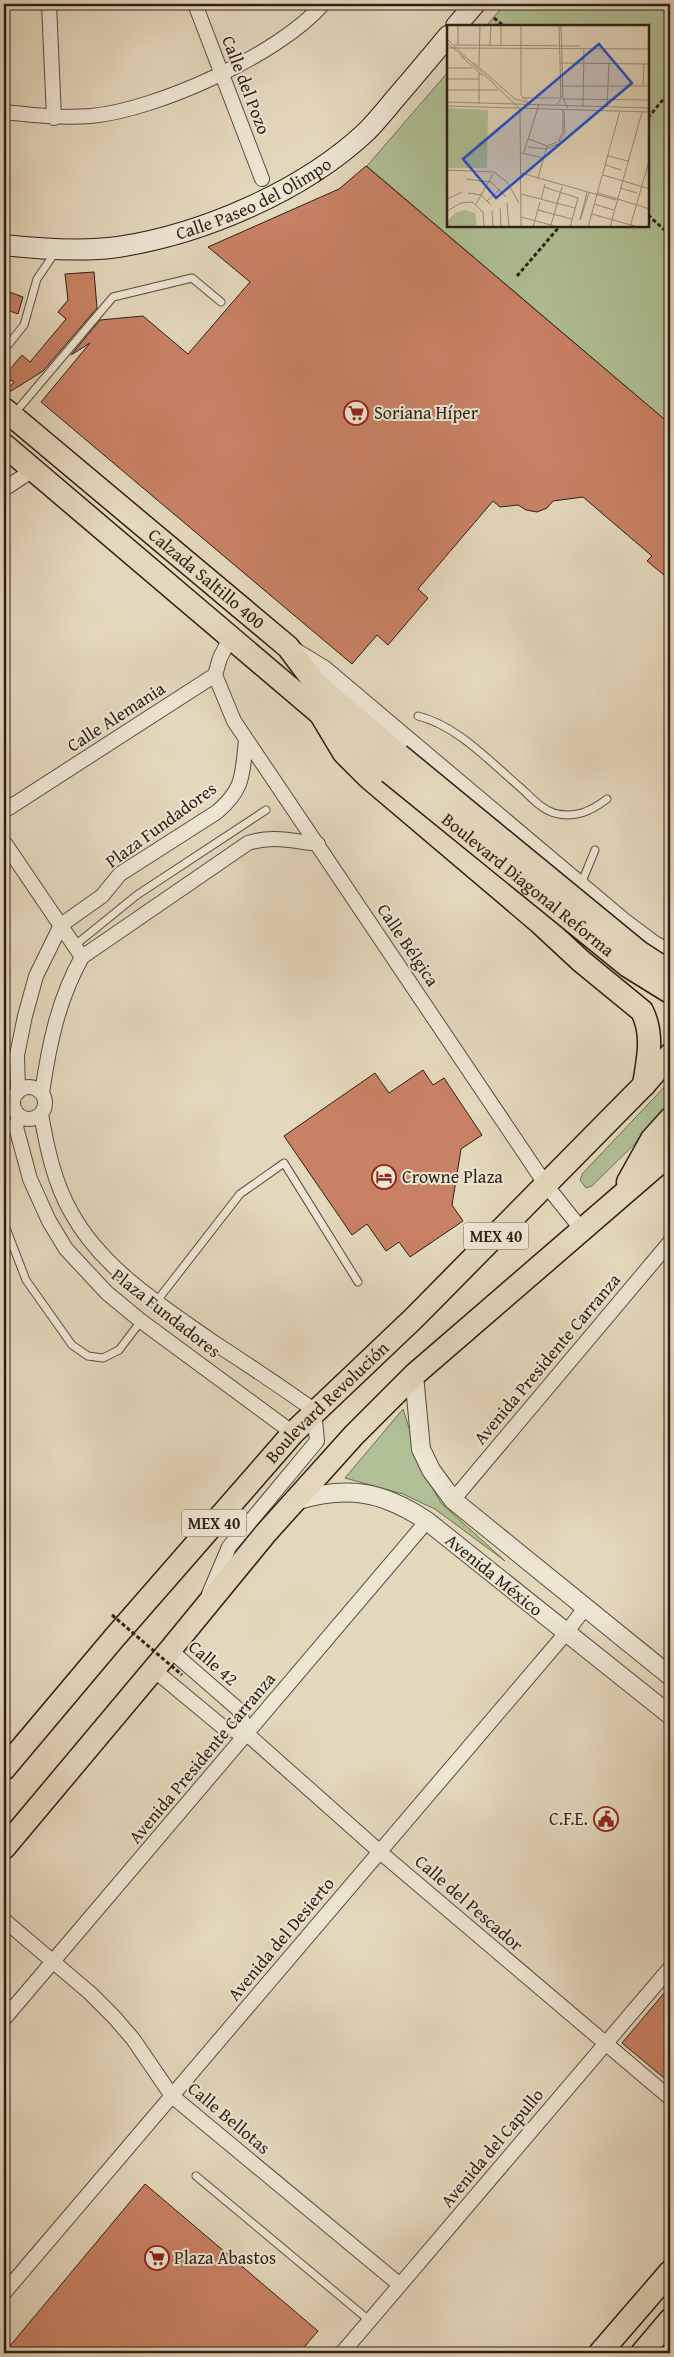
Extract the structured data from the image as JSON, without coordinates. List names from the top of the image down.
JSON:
{
  "streets": {
    "main road": [
      "Calle Paseo del Olimpo",
      "Calzada Saltillo 400",
      "Boulevard Diagonal Reforma",
      "MEX 40",
      "Boulevard Revolución"
    ],
    "street": [
      "Calle del Pozo",
      "Calle Alemania",
      "Plaza Fundadores",
      "Calle Bélgica",
      "Avenida Presidente Carranza",
      "Avenida México",
      "Calle 42",
      "Calle del Pescador",
      "Avenida del Desierto",
      "Calle Bellotas",
      "Avenida del Capullo"
    ]
  },
  "crossings": [
    ["Calzada Saltillo 400", "Boulevard Diagonal Reforma"],
    ["Calle Alemania", "Calle Bélgica"],
    ["Plaza Fundadores", "Calle Bélgica"],
    ["Plaza Fundadores", "Boulevard Revolución"],
    ["Calle Bélgica", "MEX 40"],
    ["Calle Bélgica", "Boulevard Revolución"],
    ["MEX 40", "Avenida México"],
    ["MEX 40", "Calle 42"],
    ["Avenida Presidente Carranza", "Avenida México"],
    ["Avenida Presidente Carranza", "Calle 42"],
    ["Avenida Presidente Carranza", "Calle del Pescador"],
    ["Avenida Presidente Carranza", "Calle Bellotas"],
    ["Avenida México", "Avenida del Desierto"],
    ["Calle 42", "Calle del Pescador"],
    ["Calle del Pescador", "Avenida del Desierto"],
    ["Calle del Pescador", "Avenida del Capullo"],
    ["Avenida del Desierto", "Calle Bellotas"],
    ["Calle Bellotas", "Avenida del Capullo"]
  ],
  "places": {
    "supermarket": ["Soriana Híper", "Plaza Abastos"],
    "hotel": ["Crowne Plaza"],
    "public building": ["C.F.E."]
  }
}
